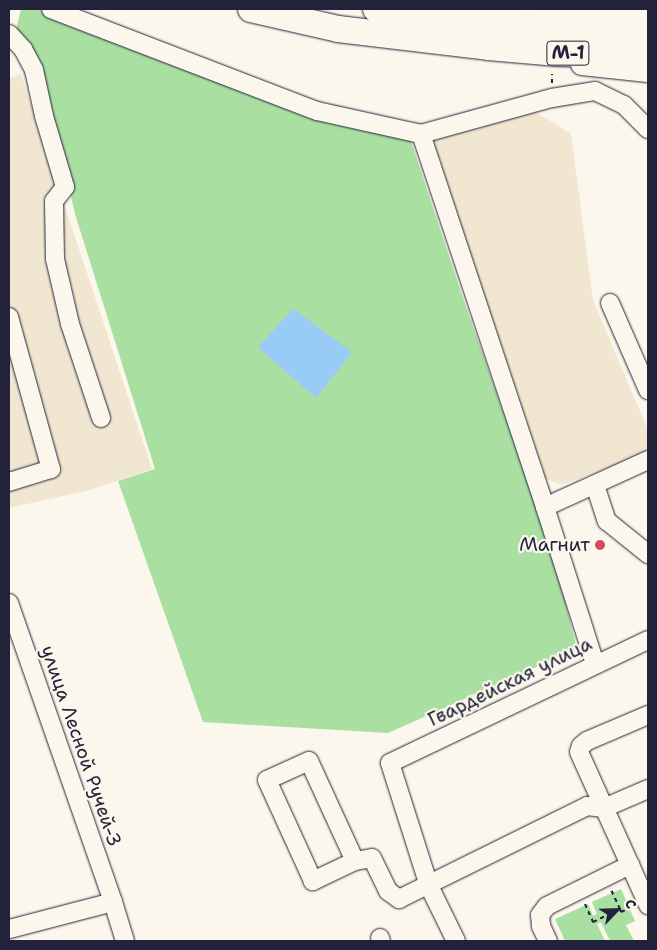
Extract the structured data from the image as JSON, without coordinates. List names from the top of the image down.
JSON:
{
  "streets": {
    "highway": ["М-1"],
    "street": ["Гвардейская улица", "улица Лесной Ручей-3"]
  },
  "places": ["Магнит"],
  "north": "top right"
}
